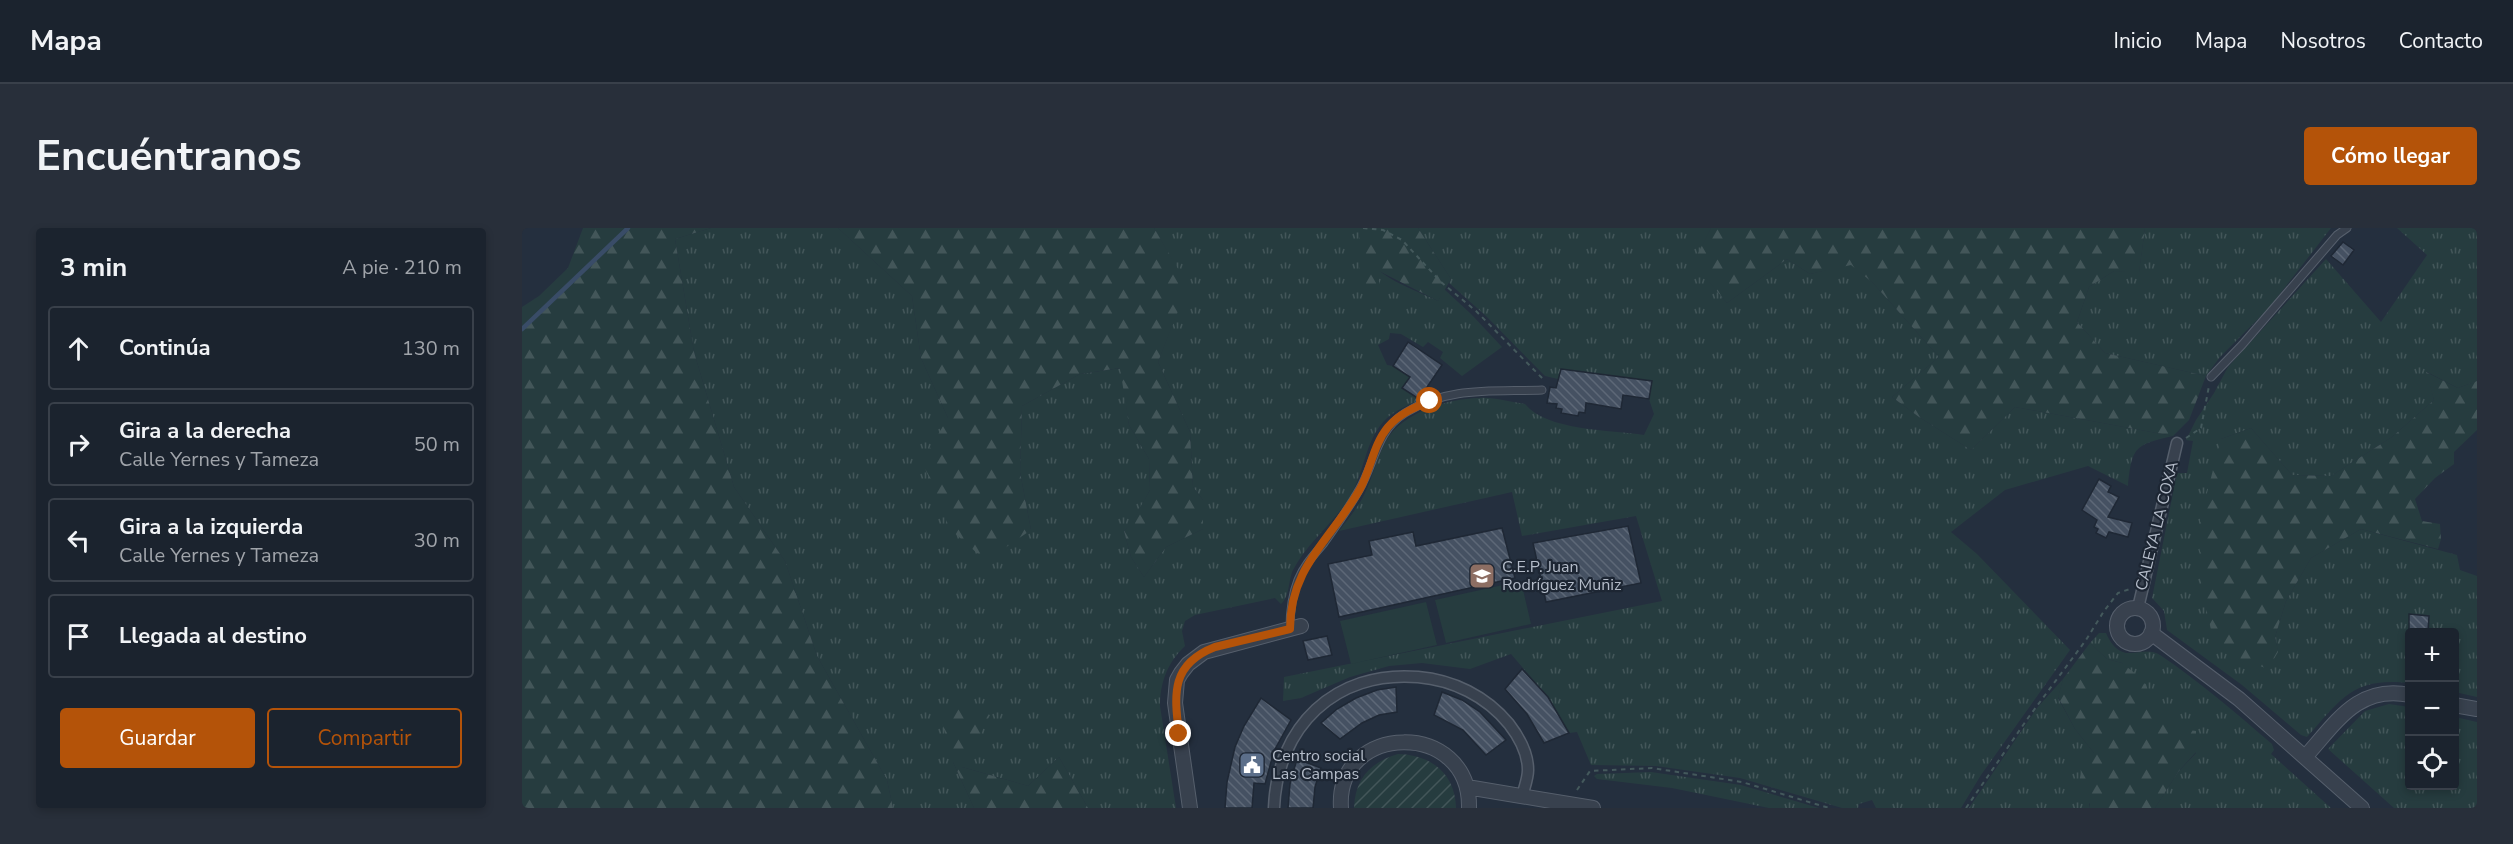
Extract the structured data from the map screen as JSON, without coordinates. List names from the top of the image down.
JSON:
{
  "streets": {
    "street": ["CALEYA LA COXA"]
  },
  "places": {
    "school or university": ["C.E.P. Juan Rodríguez Muñiz"],
    "public building": ["Centro social Las Campas"]
  },
  "page": {
    "header": "Mapa",
    "nav": [
      "Inicio",
      "Mapa",
      "Nosotros",
      "Contacto"
    ],
    "buttons": [
      "Cómo llegar",
      ["Guardar", "Compartir"]
    ],
    "title": "Encuéntranos",
    "heading": ["3 min", "A pie · 210 m"],
    "list": [
      ["Continúa", "130 m"],
      ["Gira a la derecha", "Calle Yernes y Tameza", "50 m"],
      ["Gira a la izquierda", "Calle Yernes y Tameza", "30 m"],
      "Llegada al destino"
    ],
    "map_buttons": ["+", "−"]
  }
}
